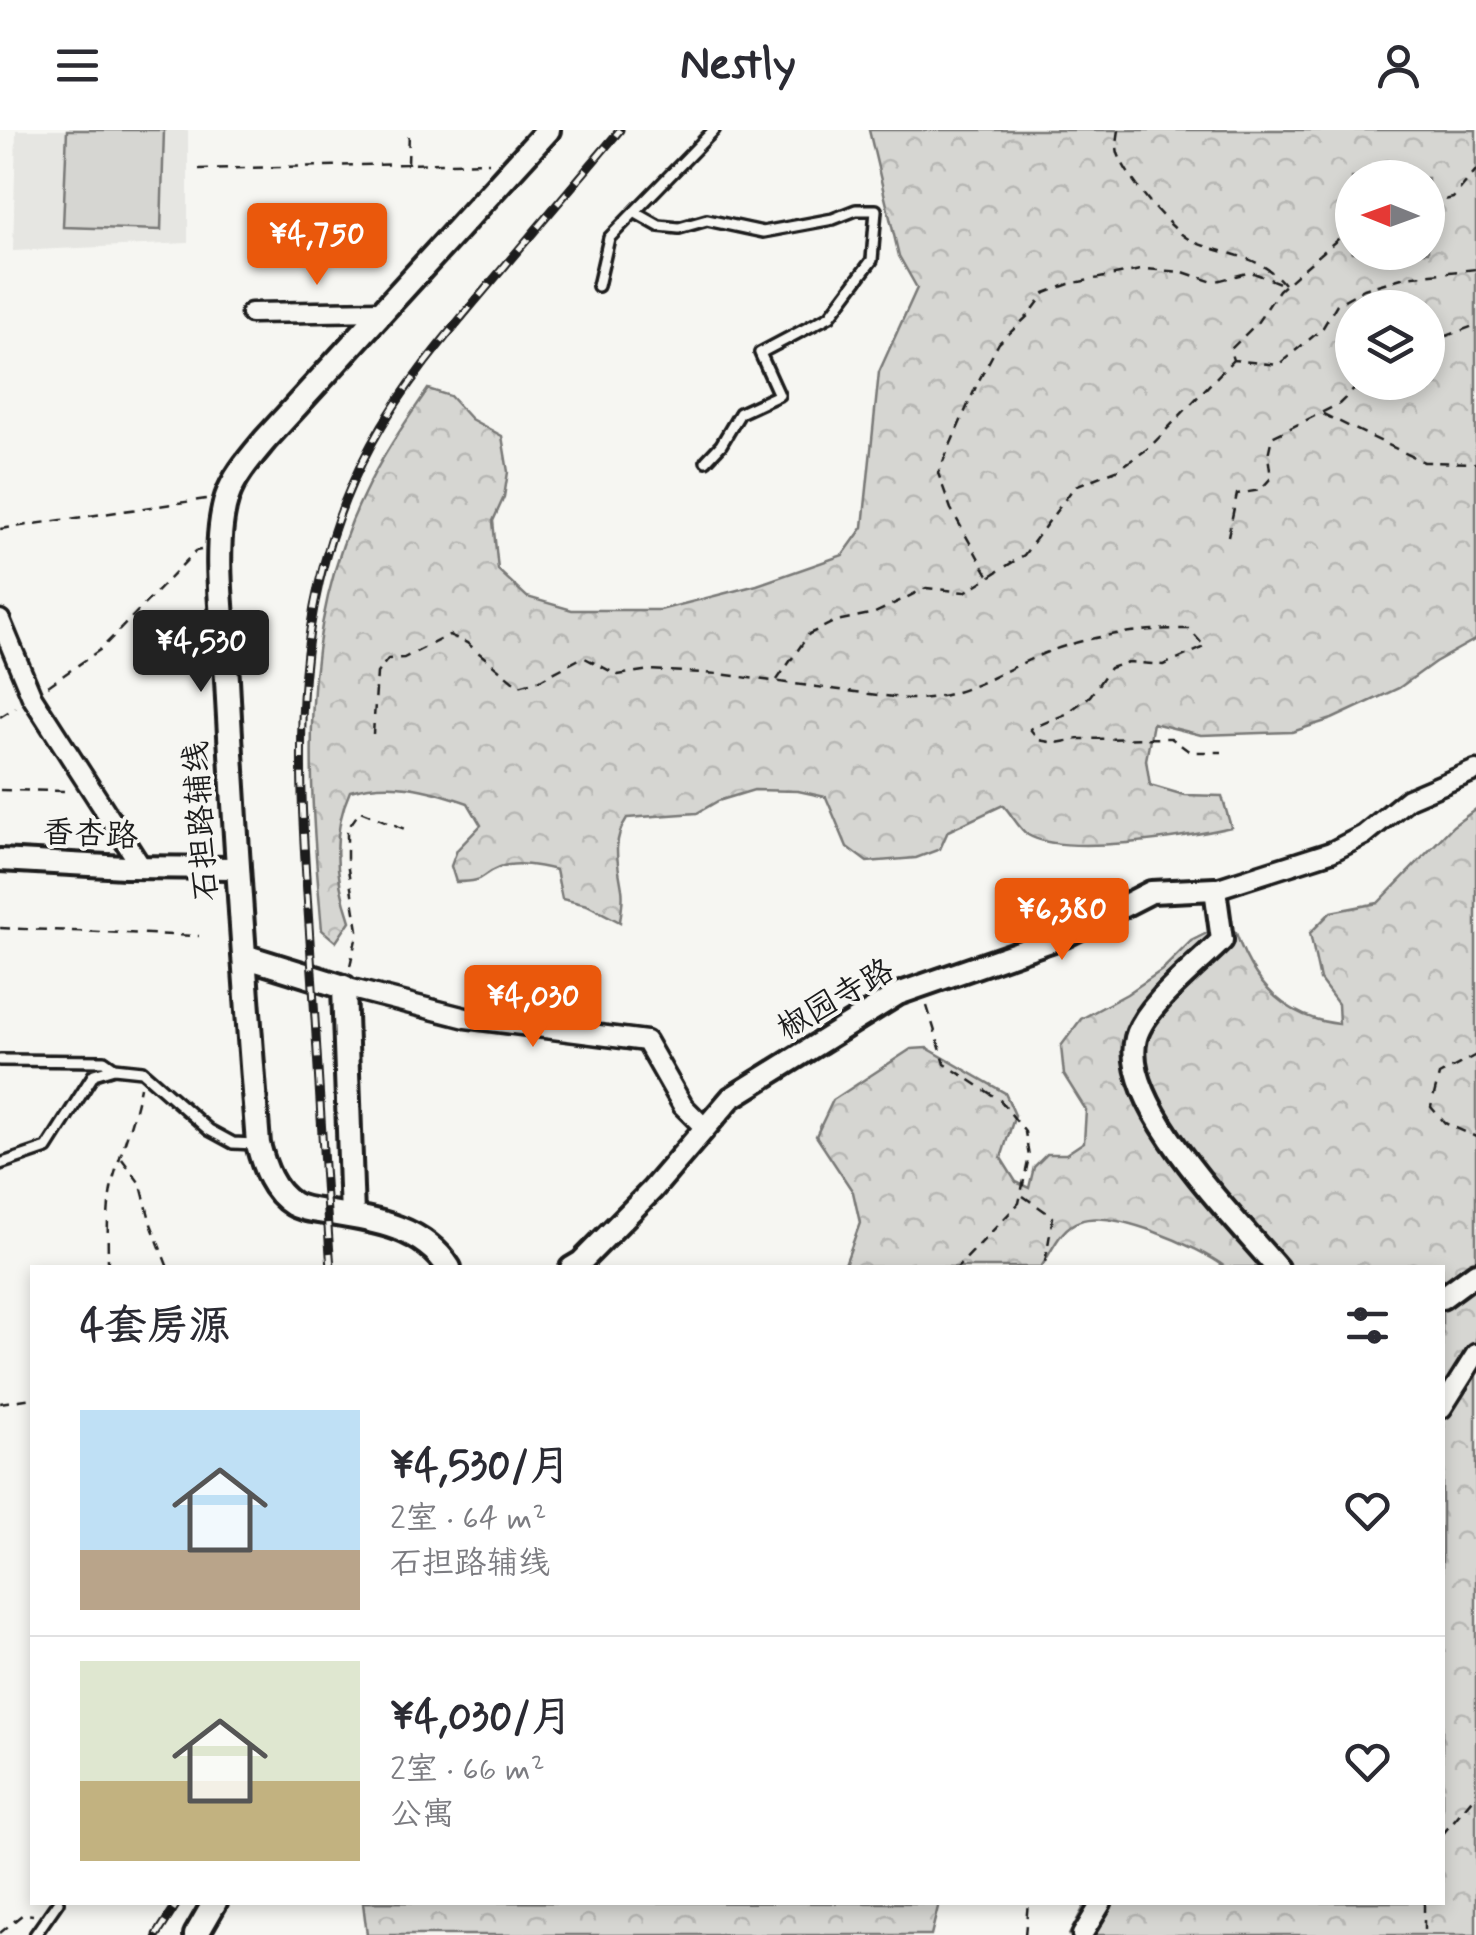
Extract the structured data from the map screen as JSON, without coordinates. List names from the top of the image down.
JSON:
{
  "streets": {
    "main road": ["石担路辅线"],
    "street": ["香杏路", "椒园寺路"]
  },
  "crossings": [
    ["石担路辅线", "香杏路"]
  ],
  "north": "left",
  "page": {
    "header": "Nestly",
    "price": [
      "¥4,750",
      "¥4,530",
      "¥6,380",
      "¥4,030"
    ],
    "heading": "4套房源",
    "list": [
      {
        "name": "¥4,530/月",
        "note": "2室 · 64 m² · 石担路辅线"
      },
      {
        "name": "¥4,030/月",
        "note": "2室 · 66 m² · 公寓"
      }
    ]
  }
}
